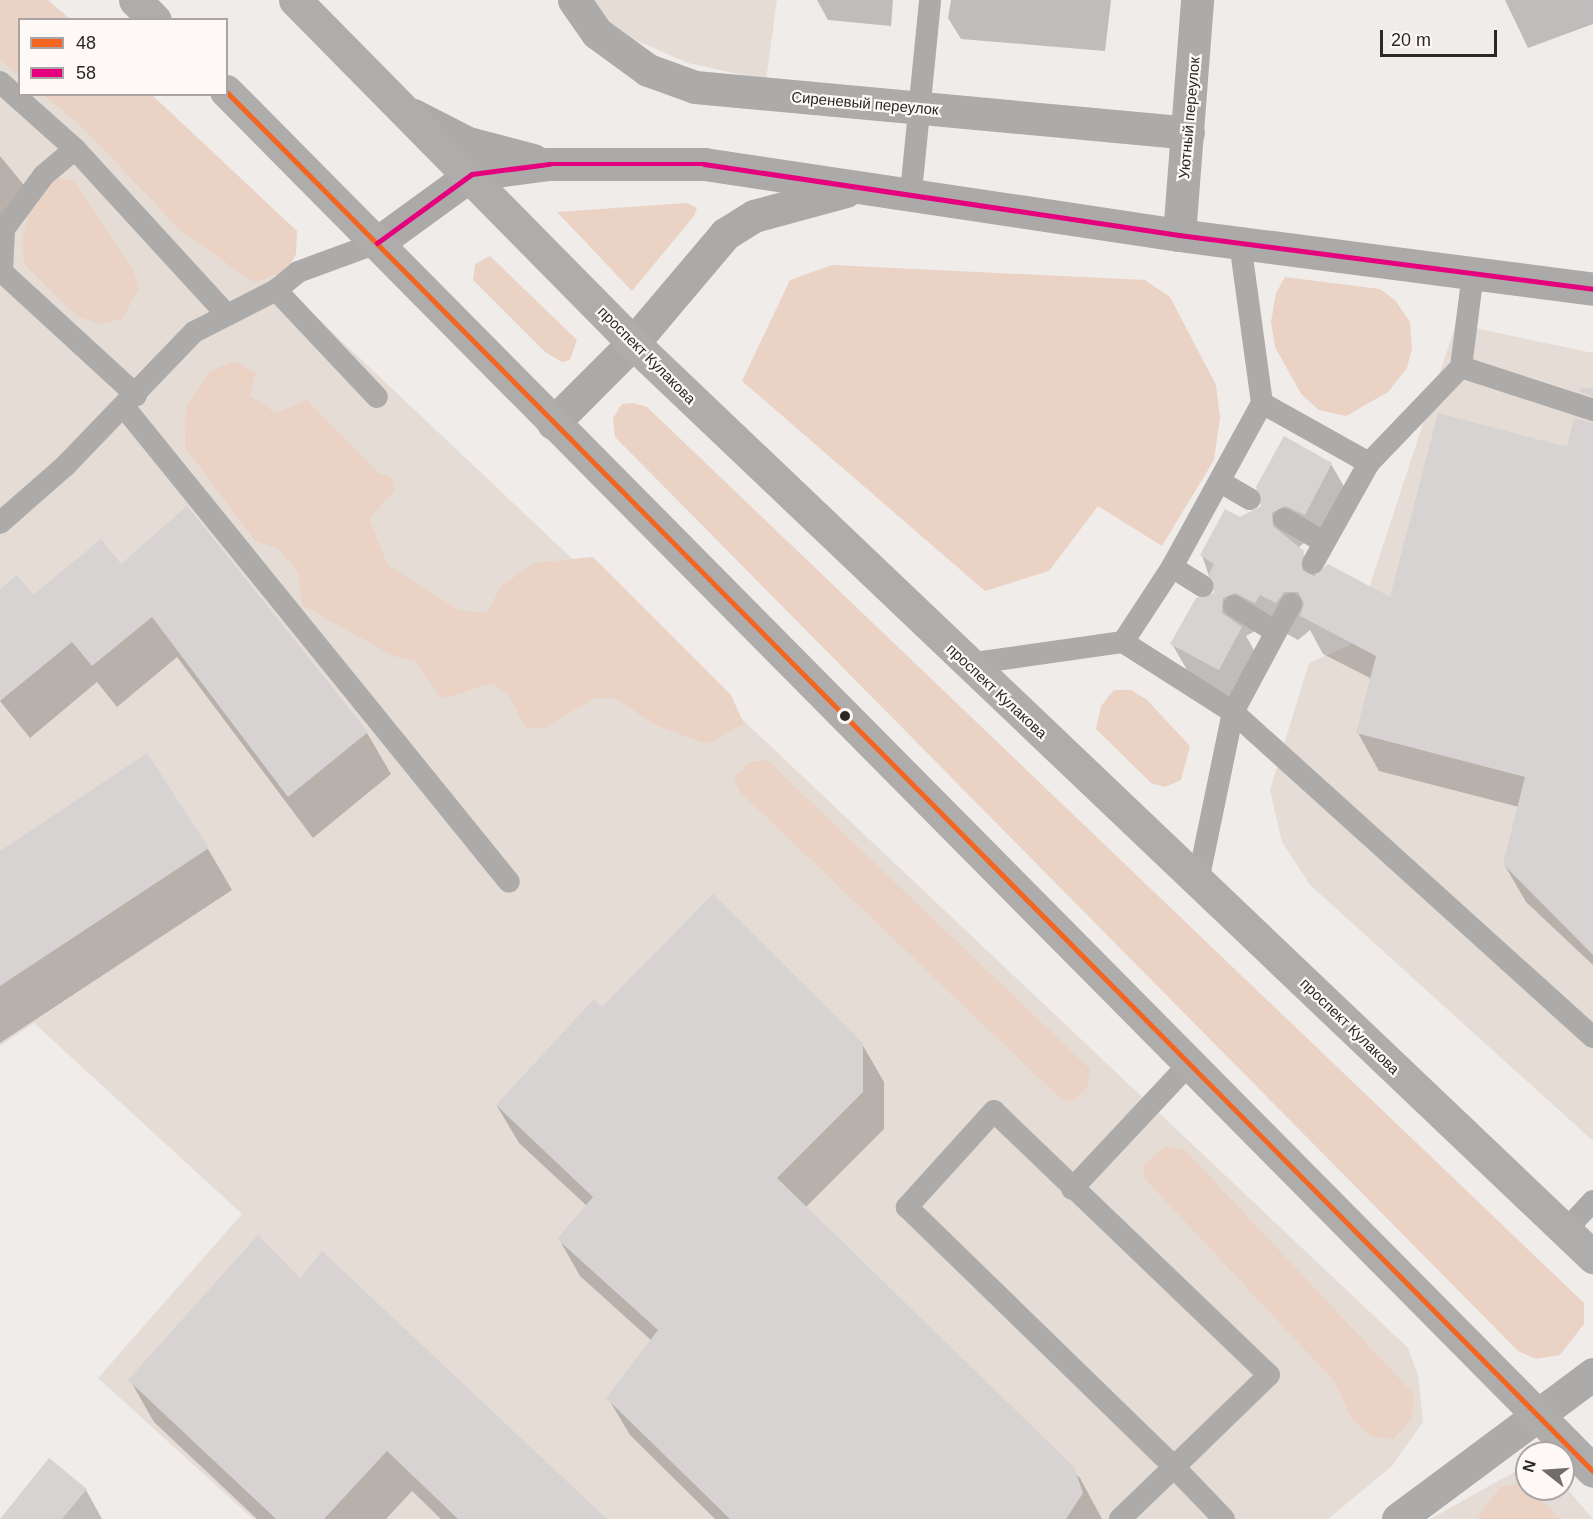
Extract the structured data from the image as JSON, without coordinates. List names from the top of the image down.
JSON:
{
  "streets": {
    "main road": ["проспект Кулакова"],
    "street": ["Сиреневый переулок", "Уютный переулок"]
  },
  "crossings": [
    ["Сиреневый переулок", "Уютный переулок"]
  ],
  "lines": ["transit line 48", "transit line 58"],
  "legend": ["48", "58"],
  "scale_bar": "20 m",
  "north": "left"
}
